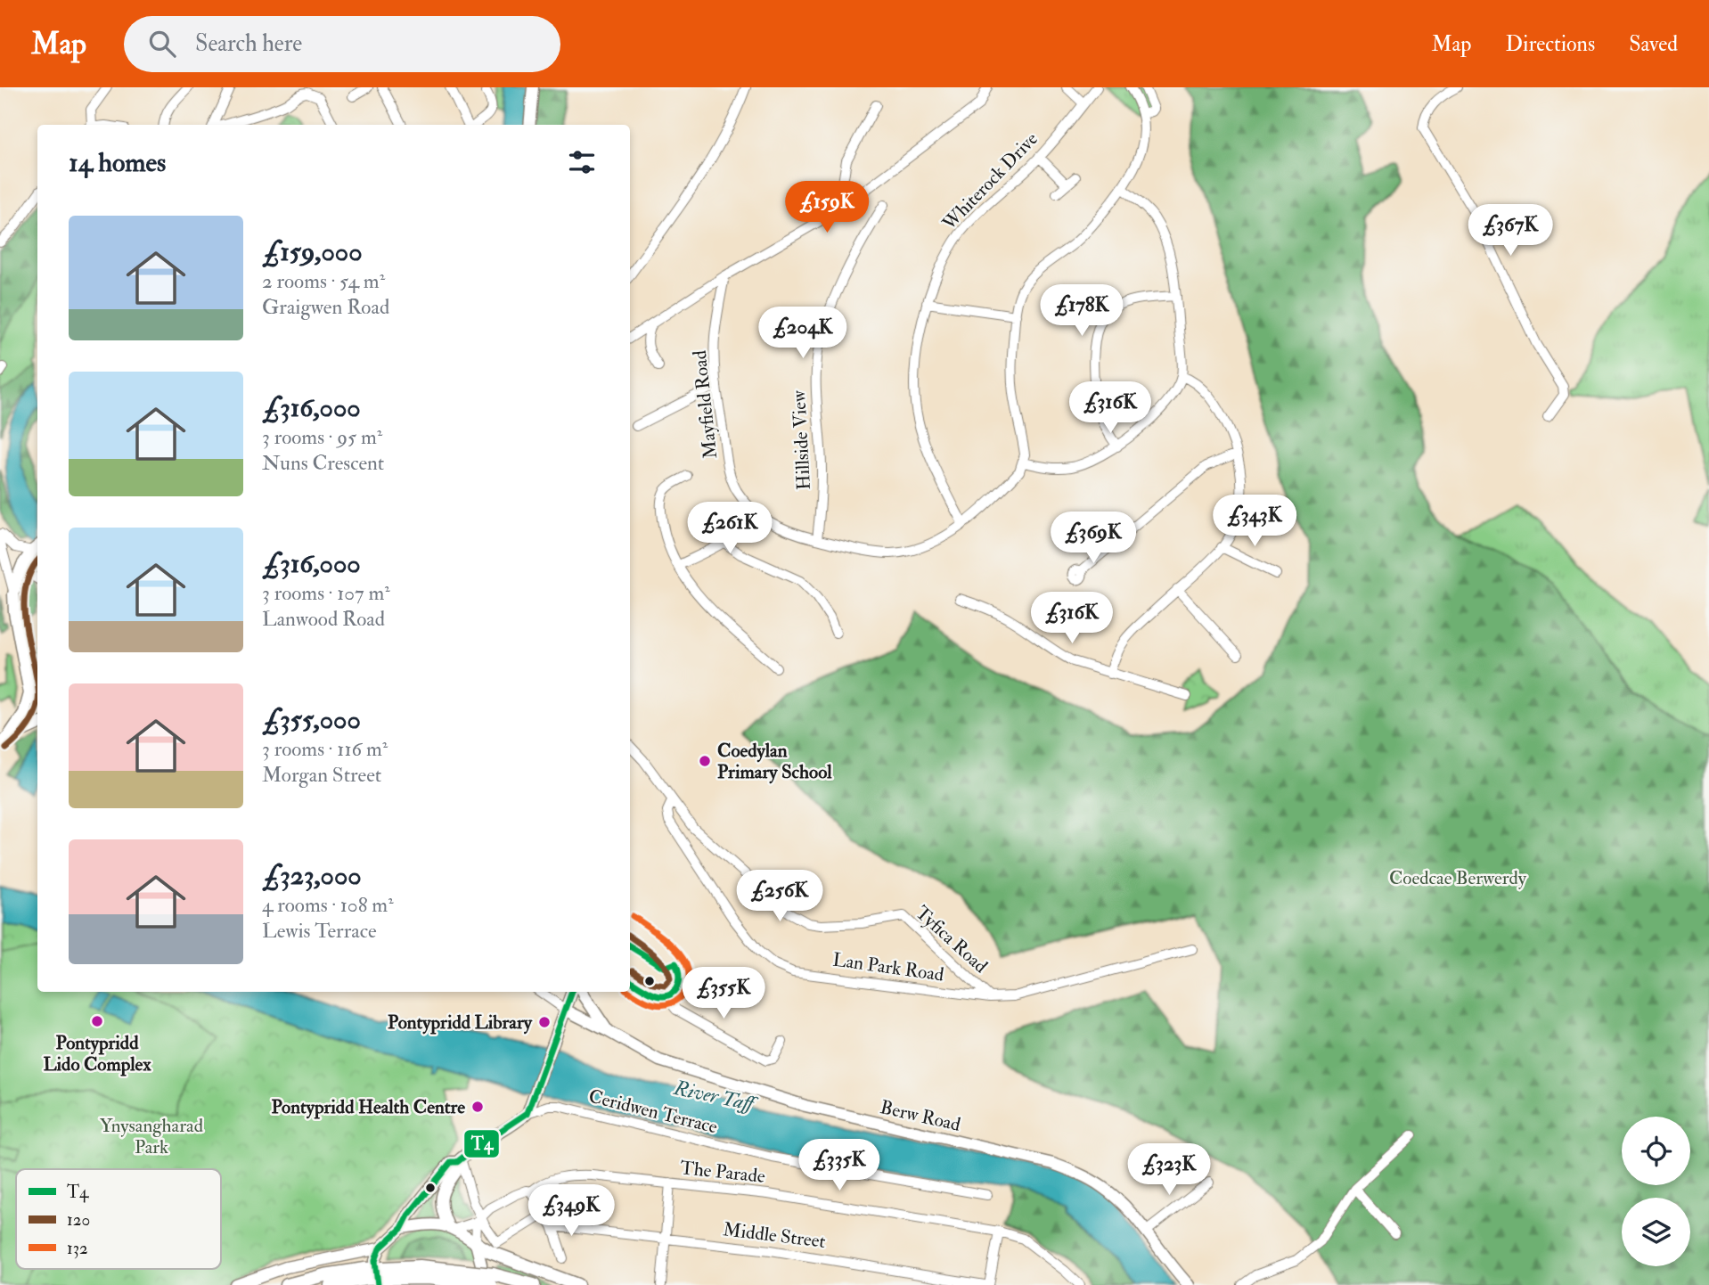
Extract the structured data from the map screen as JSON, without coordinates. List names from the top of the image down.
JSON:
{
  "streets": {
    "main road": ["Berw Road"],
    "street": [
      "Whiterock Drive",
      "Mayfield Road",
      "Hillside View",
      "Tyfica Road",
      "Lan Park Road",
      "Ceridwen Terrace",
      "The Parade",
      "Middle Street"
    ]
  },
  "crossings": [
    ["Tyfica Road", "Lan Park Road"]
  ],
  "water": ["River Taff"],
  "parks": ["Coedcae Berwerdy", "Ynysangharad Park"],
  "places": [
    "Coedylan Primary School",
    "Pontypridd Lido Complex",
    "Pontypridd Library",
    "Pontypridd Health Centre"
  ],
  "lines": ["transit line 120", "transit line 132", "transit line T4"],
  "legend": ["T4", "120", "132"],
  "page": {
    "header": "Map",
    "search": "Search here",
    "nav": ["Map", "Directions", "Saved"],
    "heading": "14 homes",
    "price": [
      "£159K",
      "£367K",
      "£178K",
      "£204K",
      "£316K",
      "£343K",
      "£261K",
      "£369K",
      "£316K",
      "£256K",
      "£355K",
      "£335K",
      "£323K",
      "£349K"
    ],
    "list": [
      {
        "name": "£159,000",
        "note": "2 rooms · 54 m² · Graigwen Road"
      },
      {
        "name": "£316,000",
        "note": "3 rooms · 95 m² · Nuns Crescent"
      },
      {
        "name": "£316,000",
        "note": "3 rooms · 107 m² · Lanwood Road"
      },
      {
        "name": "£355,000",
        "note": "3 rooms · 116 m² · Morgan Street"
      },
      {
        "name": "£323,000",
        "note": "4 rooms · 108 m² · Lewis Terrace"
      }
    ]
  }
}
